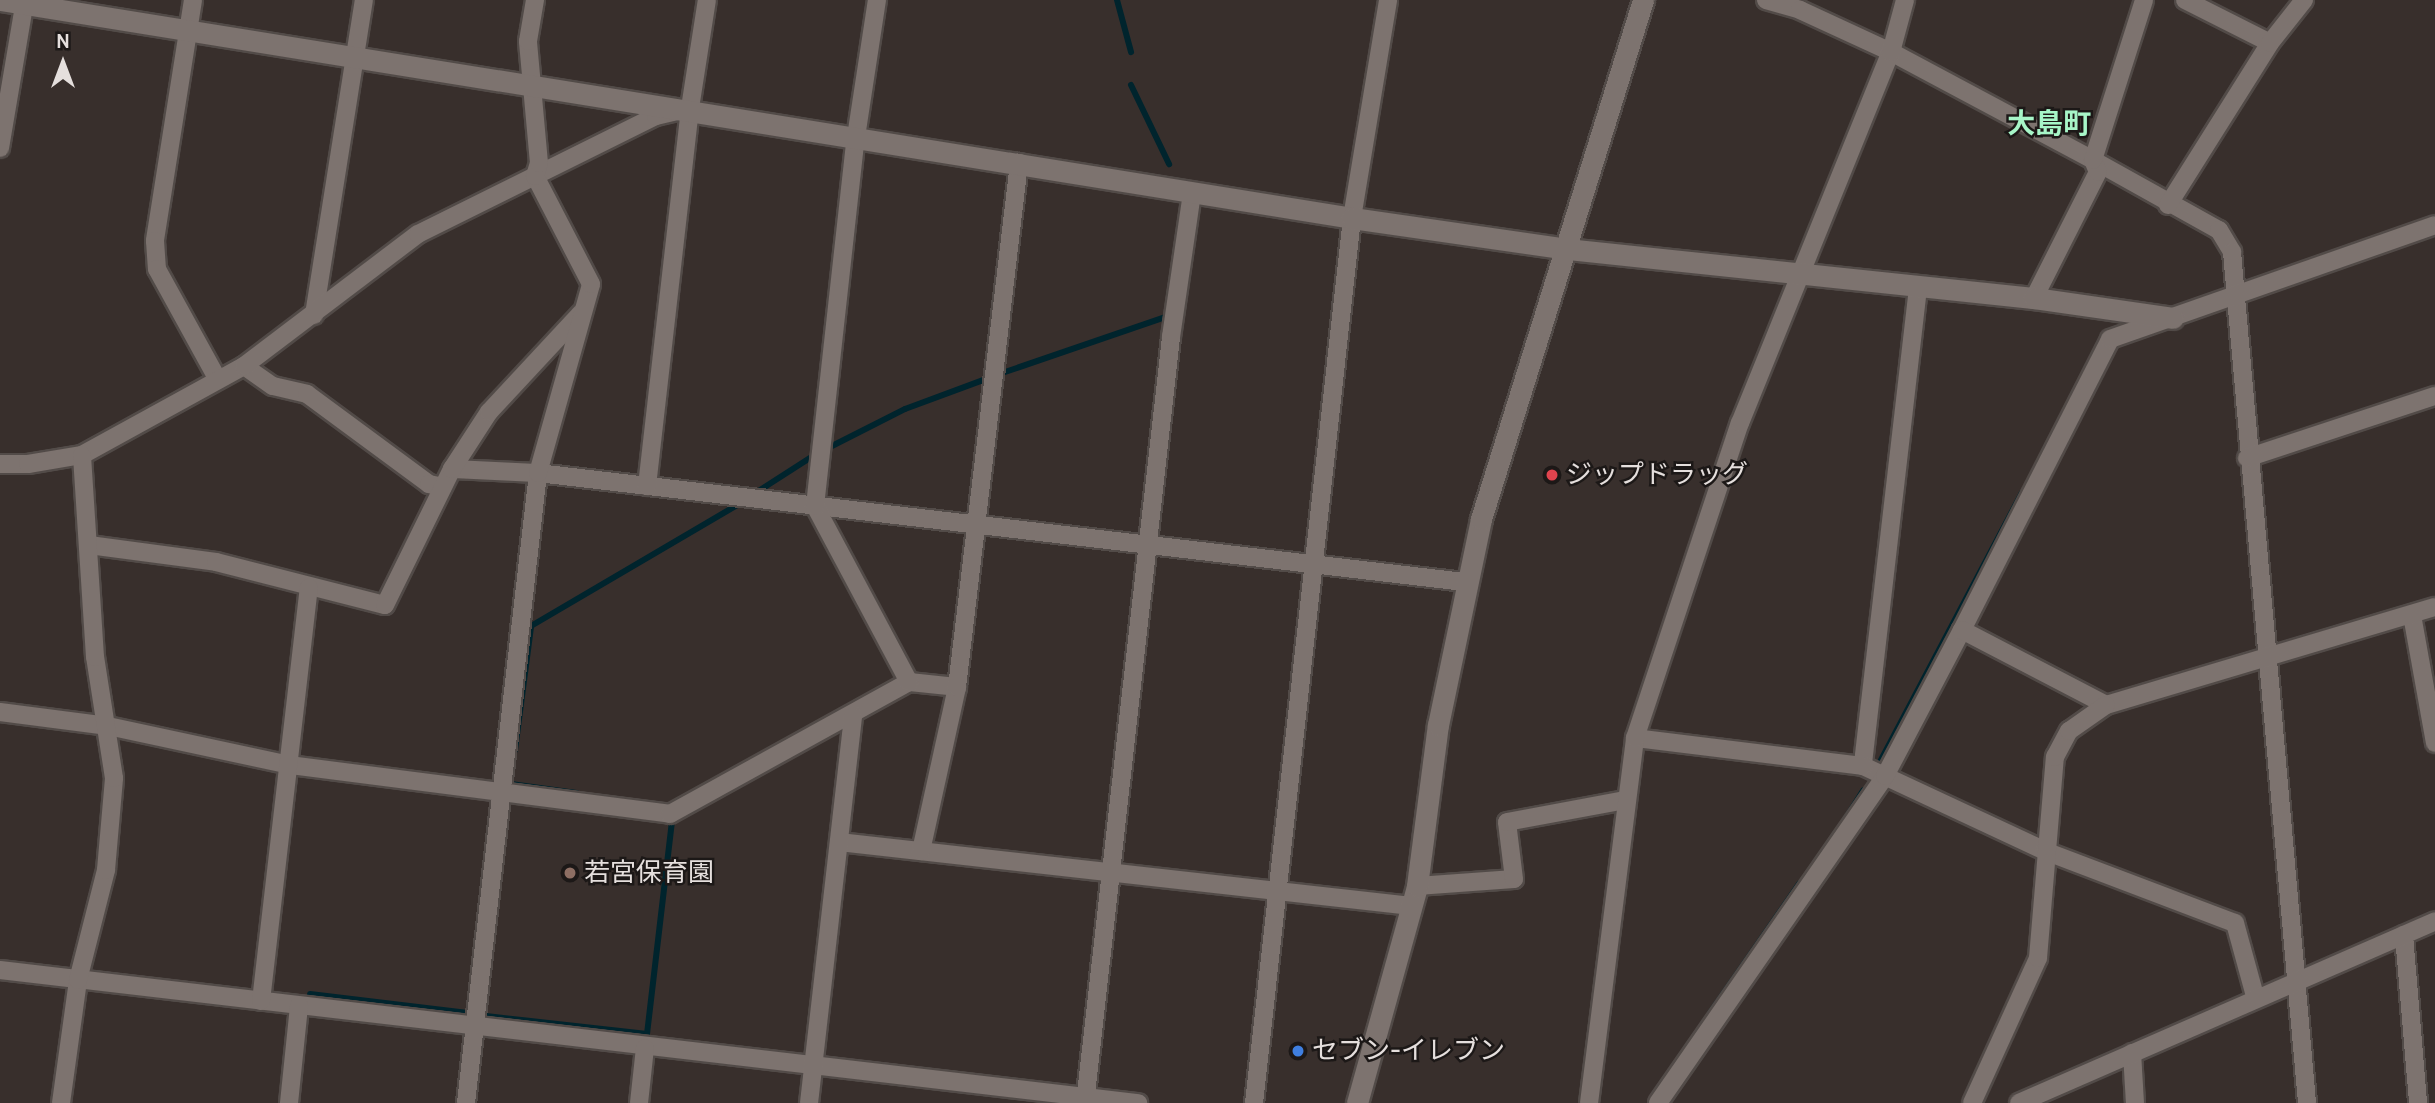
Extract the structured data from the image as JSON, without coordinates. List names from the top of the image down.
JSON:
{
  "districts": ["大島町"],
  "places": ["ジップドラッグ", "若宮保育園", "セブン-イレブン"],
  "north": "top"
}
